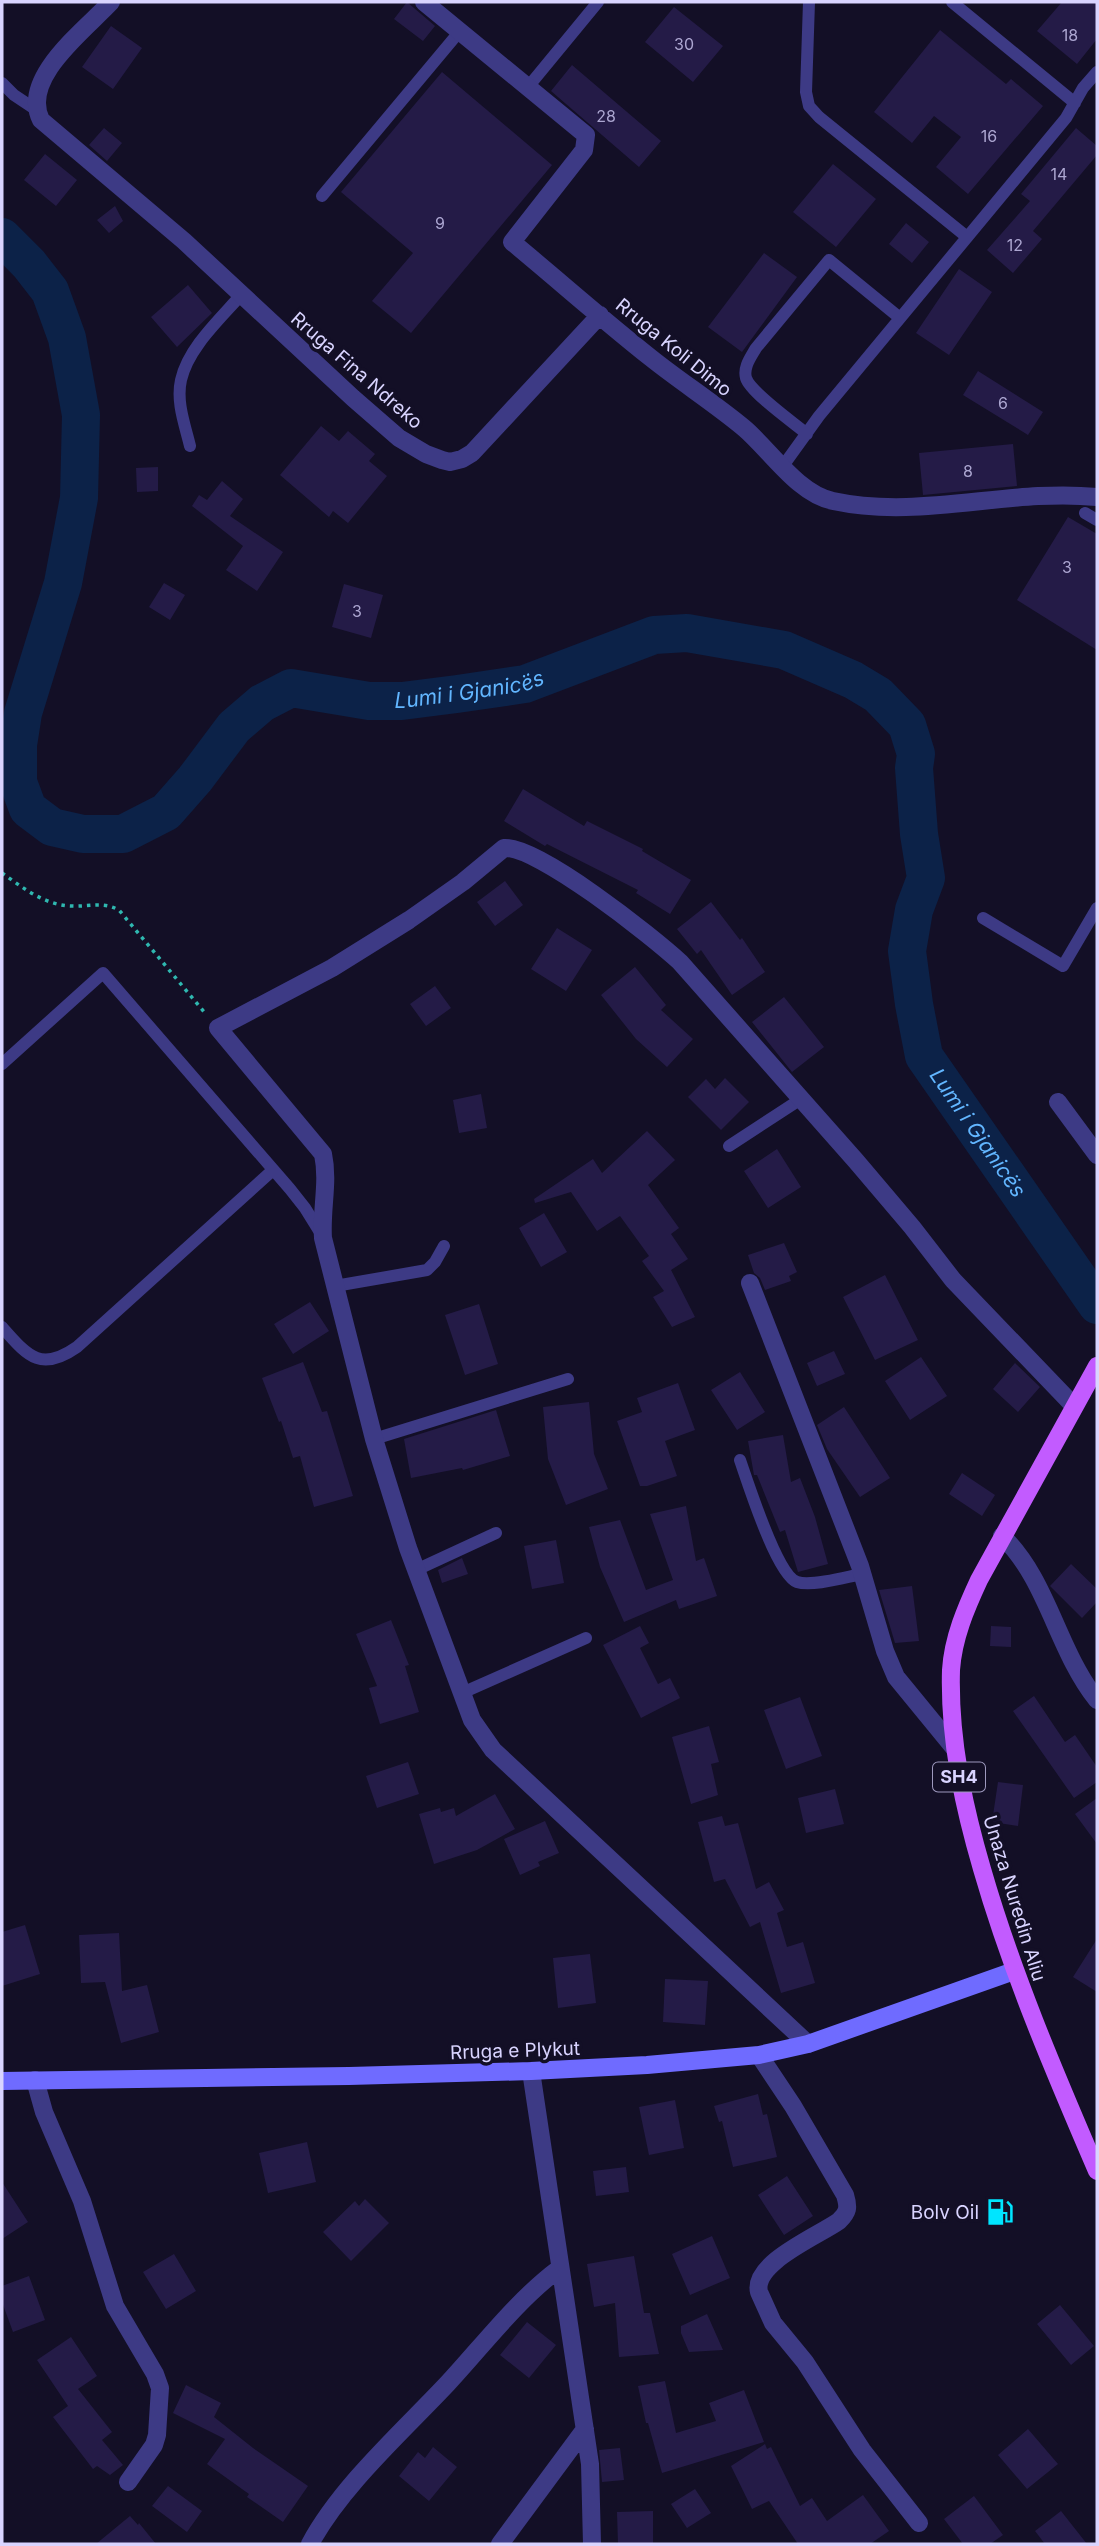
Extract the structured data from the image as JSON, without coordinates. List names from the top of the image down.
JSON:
{
  "streets": {
    "main road": ["SH4", "Unaza Nuredin Aliu"],
    "street": ["Rruga Koli Dimo", "Rruga Fina Ndreko", "Rruga e Plykut"]
  },
  "crossings": [
    ["Rruga Koli Dimo", "Rruga Fina Ndreko"],
    ["Unaza Nuredin Aliu", "Rruga e Plykut"]
  ],
  "water": ["Lumi i Gjanicës"],
  "places": {
    "fuel station": ["Bolv Oil"]
  },
  "house_numbers": [
    "18",
    "30",
    "28",
    "16",
    "14",
    "9",
    "12",
    "6",
    "8",
    "3",
    "3"
  ]
}
